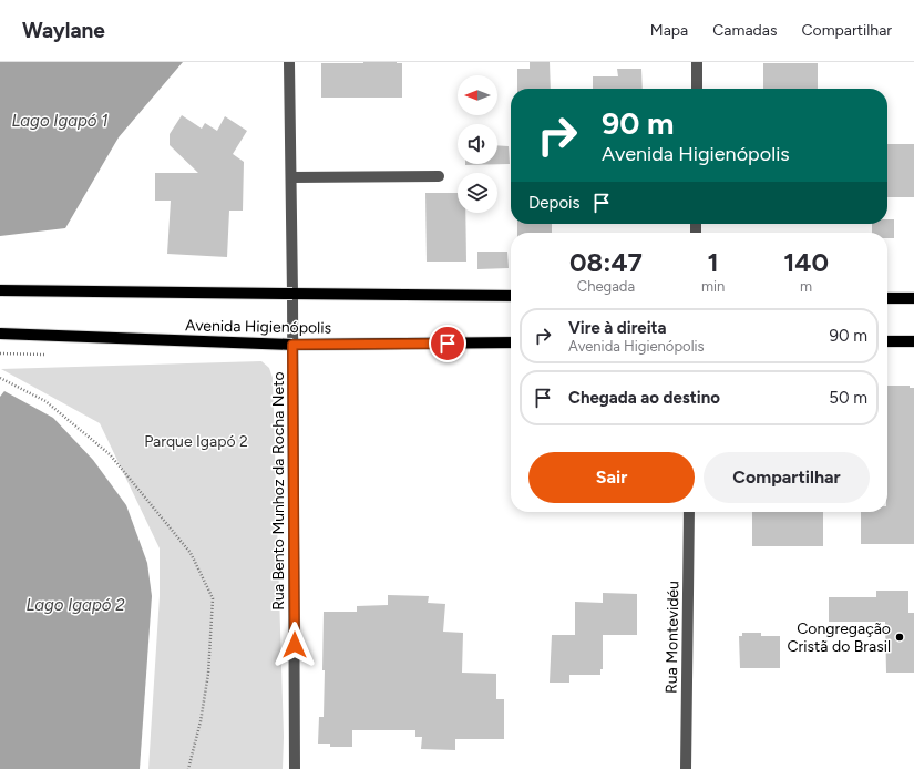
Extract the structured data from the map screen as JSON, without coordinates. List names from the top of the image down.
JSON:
{
  "streets": {
    "main road": ["Avenida Higienópolis"],
    "street": ["Rua Bento Munhoz da Rocha Neto", "Rua Montevidéu"]
  },
  "crossings": [
    ["Avenida Higienópolis", "Rua Bento Munhoz da Rocha Neto"]
  ],
  "water": ["Lago Igapó 1", "Lago Igapó 2"],
  "parks": ["Parque Igapó 2"],
  "places": ["Congregação Cristã do Brasil"],
  "north": "left",
  "page": {
    "header": "Waylane",
    "nav": ["Mapa", "Camadas", "Compartilhar"],
    "turn": ["90 m", "Avenida Higienópolis"],
    "then": "Depois",
    "eta": [
      "08:47",
      "Chegada",
      "1",
      "min",
      "140",
      "m"
    ],
    "list": [
      {
        "name": "Vire à direita",
        "note": "Avenida Higienópolis",
        "value": "90 m"
      },
      {
        "name": "Chegada ao destino",
        "value": "50 m"
      }
    ],
    "buttons": ["Sair", "Compartilhar"]
  }
}
